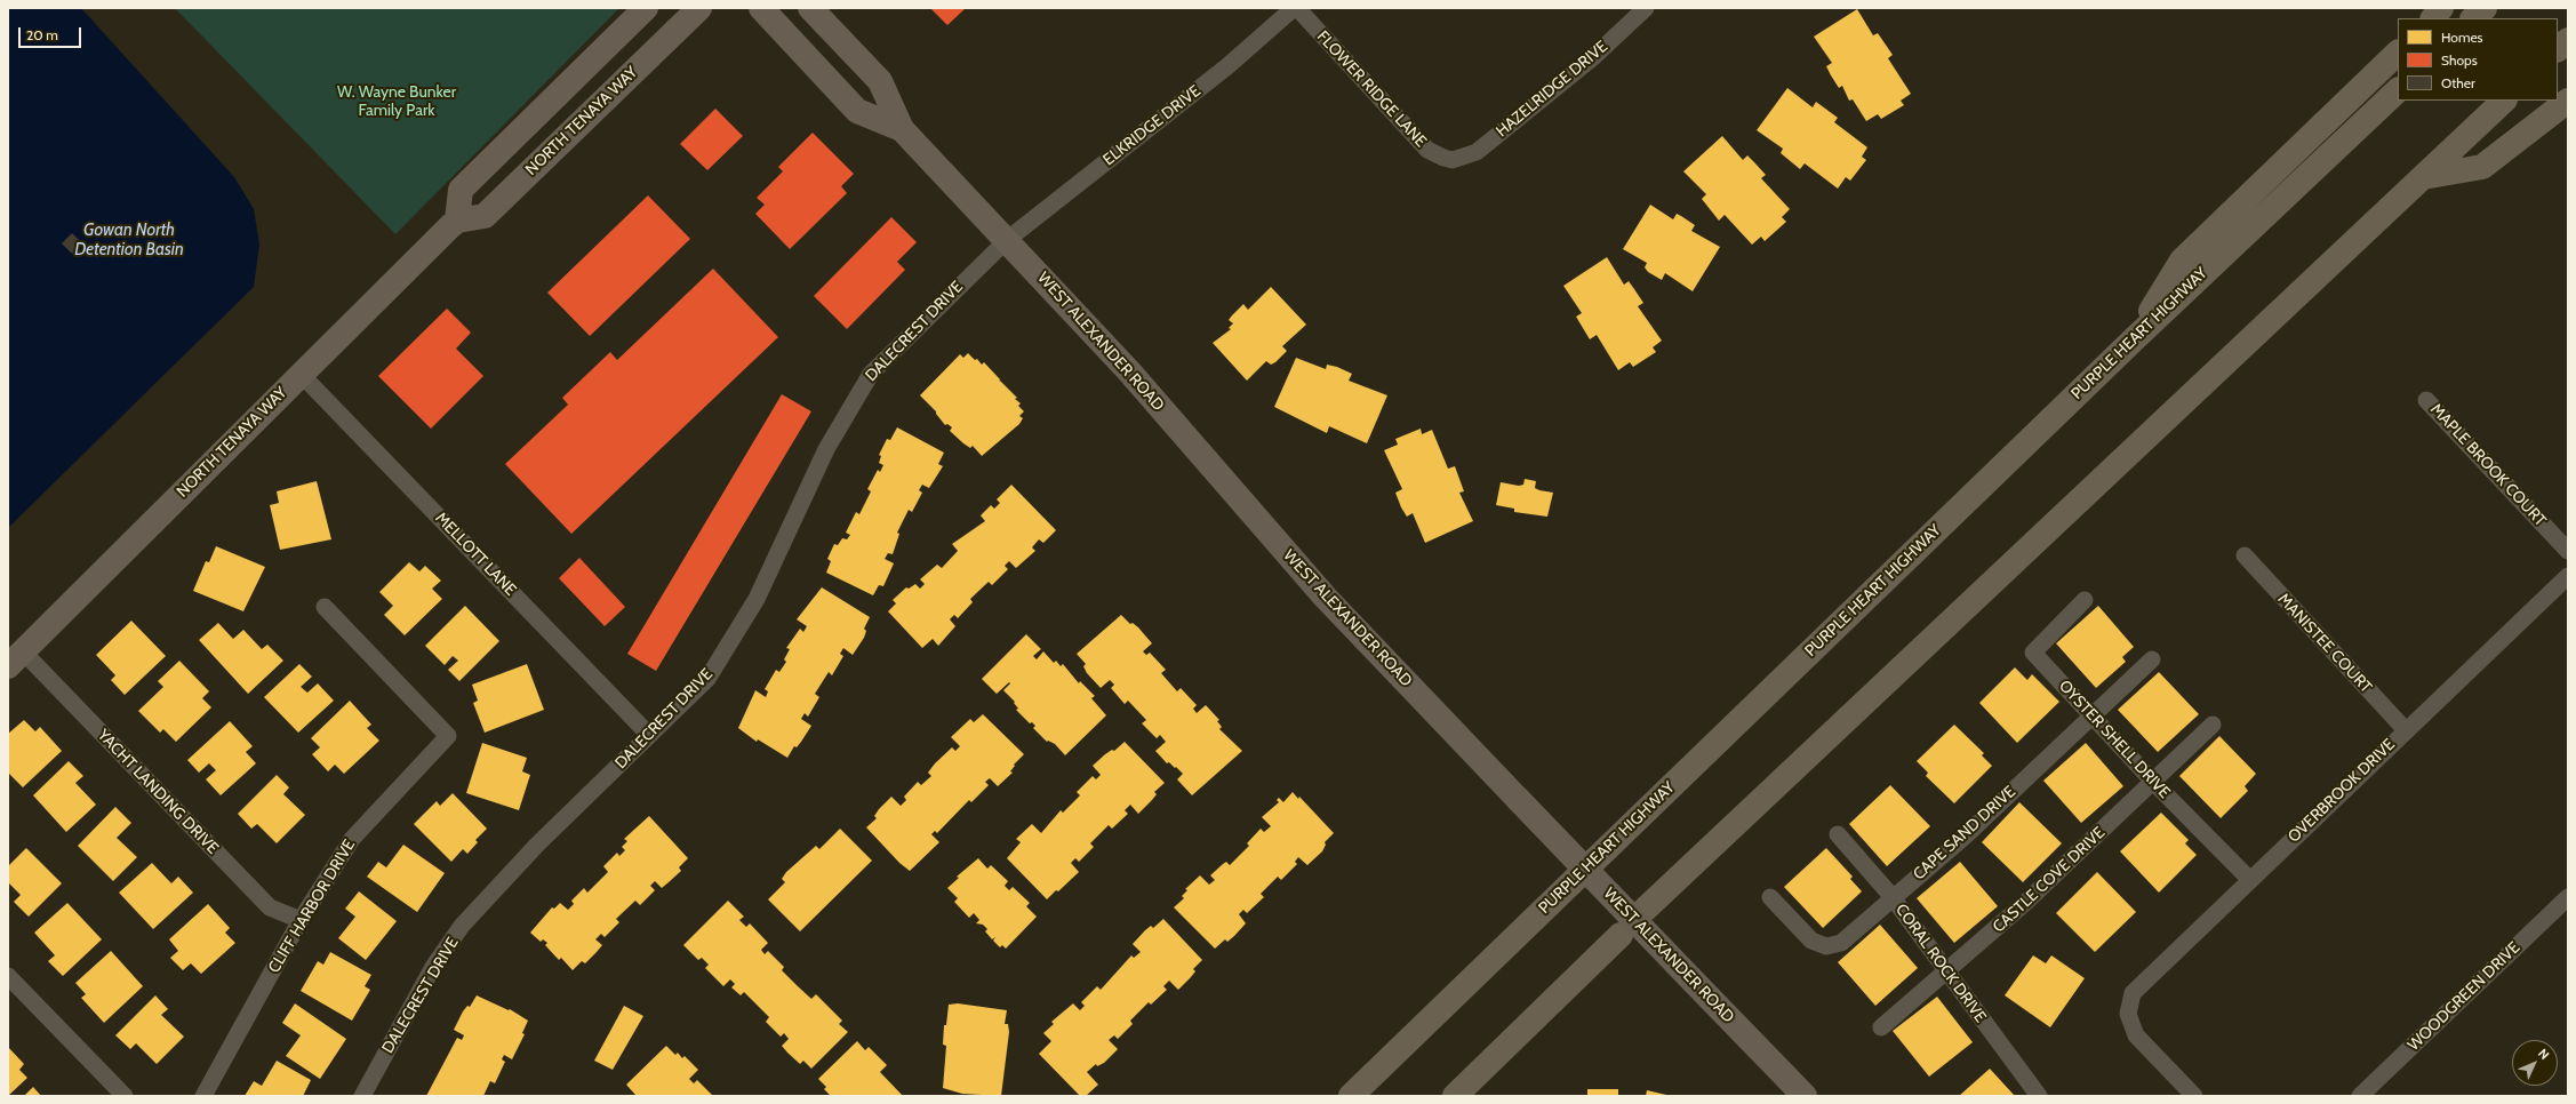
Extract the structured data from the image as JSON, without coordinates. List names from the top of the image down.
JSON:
{
  "streets": {
    "highway": ["PURPLE HEART HIGHWAY"],
    "main road": ["NORTH TENAYA WAY", "WEST ALEXANDER ROAD"],
    "street": [
      "FLOWER RIDGE LANE",
      "HAZELRIDGE DRIVE",
      "ELKRIDGE DRIVE",
      "DALECREST DRIVE",
      "MAPLE BROOK COURT",
      "MELLOTT LANE",
      "MANISTEE COURT",
      "OYSTER SHELL DRIVE",
      "OVERBROOK DRIVE",
      "YACHT LANDING DRIVE",
      "CAPE SAND DRIVE",
      "CASTLE COVE DRIVE",
      "CLIFF HARBOR DRIVE",
      "CORAL ROCK DRIVE",
      "WOODGREEN DRIVE"
    ]
  },
  "crossings": [
    ["FLOWER RIDGE LANE", "HAZELRIDGE DRIVE"],
    ["FLOWER RIDGE LANE", "ELKRIDGE DRIVE"],
    ["NORTH TENAYA WAY", "MELLOTT LANE"],
    ["NORTH TENAYA WAY", "YACHT LANDING DRIVE"],
    ["ELKRIDGE DRIVE", "DALECREST DRIVE"],
    ["ELKRIDGE DRIVE", "WEST ALEXANDER ROAD"],
    ["DALECREST DRIVE", "WEST ALEXANDER ROAD"],
    ["DALECREST DRIVE", "MELLOTT LANE"],
    ["MANISTEE COURT", "OVERBROOK DRIVE"],
    ["OYSTER SHELL DRIVE", "OVERBROOK DRIVE"],
    ["OYSTER SHELL DRIVE", "CAPE SAND DRIVE"],
    ["OYSTER SHELL DRIVE", "CASTLE COVE DRIVE"],
    ["YACHT LANDING DRIVE", "CLIFF HARBOR DRIVE"],
    ["CAPE SAND DRIVE", "CORAL ROCK DRIVE"],
    ["CASTLE COVE DRIVE", "CORAL ROCK DRIVE"]
  ],
  "water": ["Gowan North Detention Basin"],
  "parks": ["W. Wayne Bunker Family Park"],
  "legend": ["Homes", "Shops", "Other"],
  "scale_bar": "20 m",
  "north": "top right"
}
